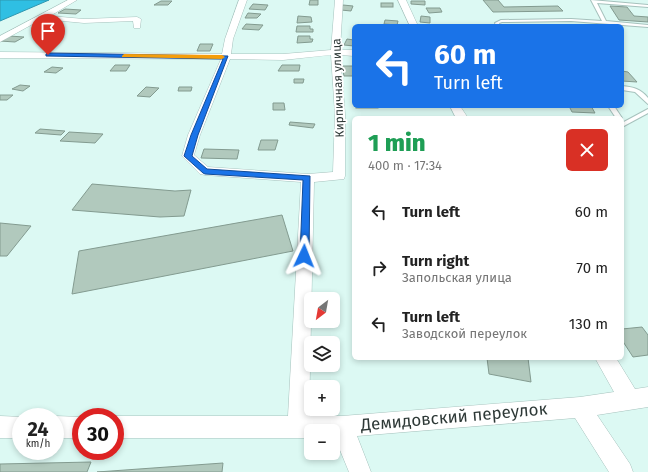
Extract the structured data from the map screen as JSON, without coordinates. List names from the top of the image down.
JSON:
{
  "streets": {
    "street": ["Кирпичная улица", "Демидовский переулок"]
  },
  "north": "bottom left",
  "page": {
    "turn": ["60 m", "Turn left"],
    "heading": ["1 min", "400 m · 17:34"],
    "list": [
      {
        "name": "Turn left",
        "value": "60 m"
      },
      {
        "name": "Turn right",
        "note": "Запольская улица",
        "value": "70 m"
      },
      {
        "name": "Turn left",
        "note": "Заводской переулок",
        "value": "130 m"
      }
    ],
    "map_buttons": ["+", "−"],
    "speed": "24 km/h",
    "limit": "30"
  }
}
